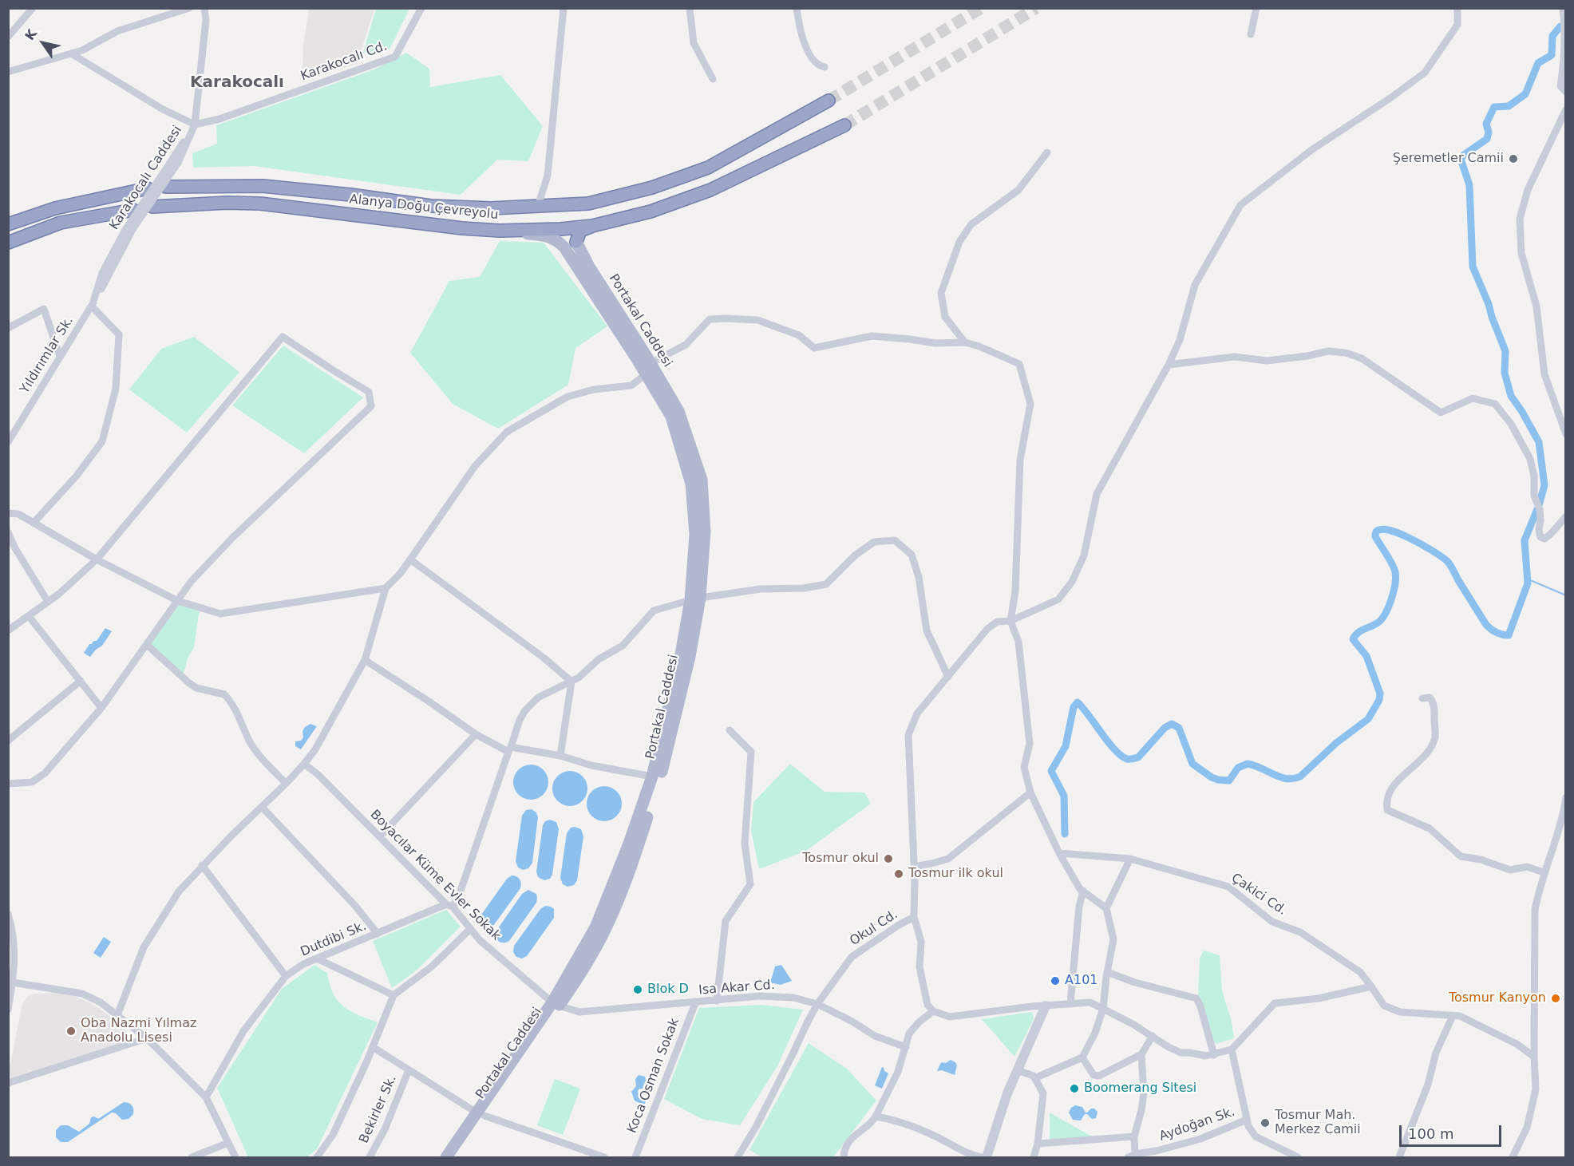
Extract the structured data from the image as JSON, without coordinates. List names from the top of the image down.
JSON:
{
  "streets": {
    "highway": ["Alanya Doğu Çevreyolu"],
    "main road": ["Portakal Caddesi"],
    "street": [
      "Karakocalı Cd.",
      "Karakocalı Caddesi",
      "Yıldırımlar Sk.",
      "Boyacılar Küme Evler Sokak",
      "Çakici Cd.",
      "Okul Cd.",
      "Dutdibi Sk.",
      "Isa Akar Cd.",
      "Koca Osman Sokak",
      "Bekirler Sk.",
      "Aydoğan Sk."
    ]
  },
  "crossings": [
    ["Karakocalı Cd.", "Karakocalı Caddesi"],
    ["Karakocalı Caddesi", "Yıldırımlar Sk."],
    ["Alanya Doğu Çevreyolu", "Portakal Caddesi"],
    ["Portakal Caddesi", "Boyacılar Küme Evler Sokak"],
    ["Portakal Caddesi", "Isa Akar Cd."],
    ["Boyacılar Küme Evler Sokak", "Dutdibi Sk."],
    ["Boyacılar Küme Evler Sokak", "Isa Akar Cd."],
    ["Okul Cd.", "Isa Akar Cd."],
    ["Isa Akar Cd.", "Koca Osman Sokak"]
  ],
  "districts": ["Karakocalı"],
  "places": [
    "Şeremetler Camii",
    "Tosmur okul",
    "Tosmur ilk okul",
    "A101",
    "Blok D",
    "Tosmur Kanyon",
    "Oba Nazmi Yılmaz Anadolu Lisesi",
    "Boomerang Sitesi",
    "Tosmur Mah. Merkez Camii"
  ],
  "scale_bar": "100 m",
  "north": "top left"
}
